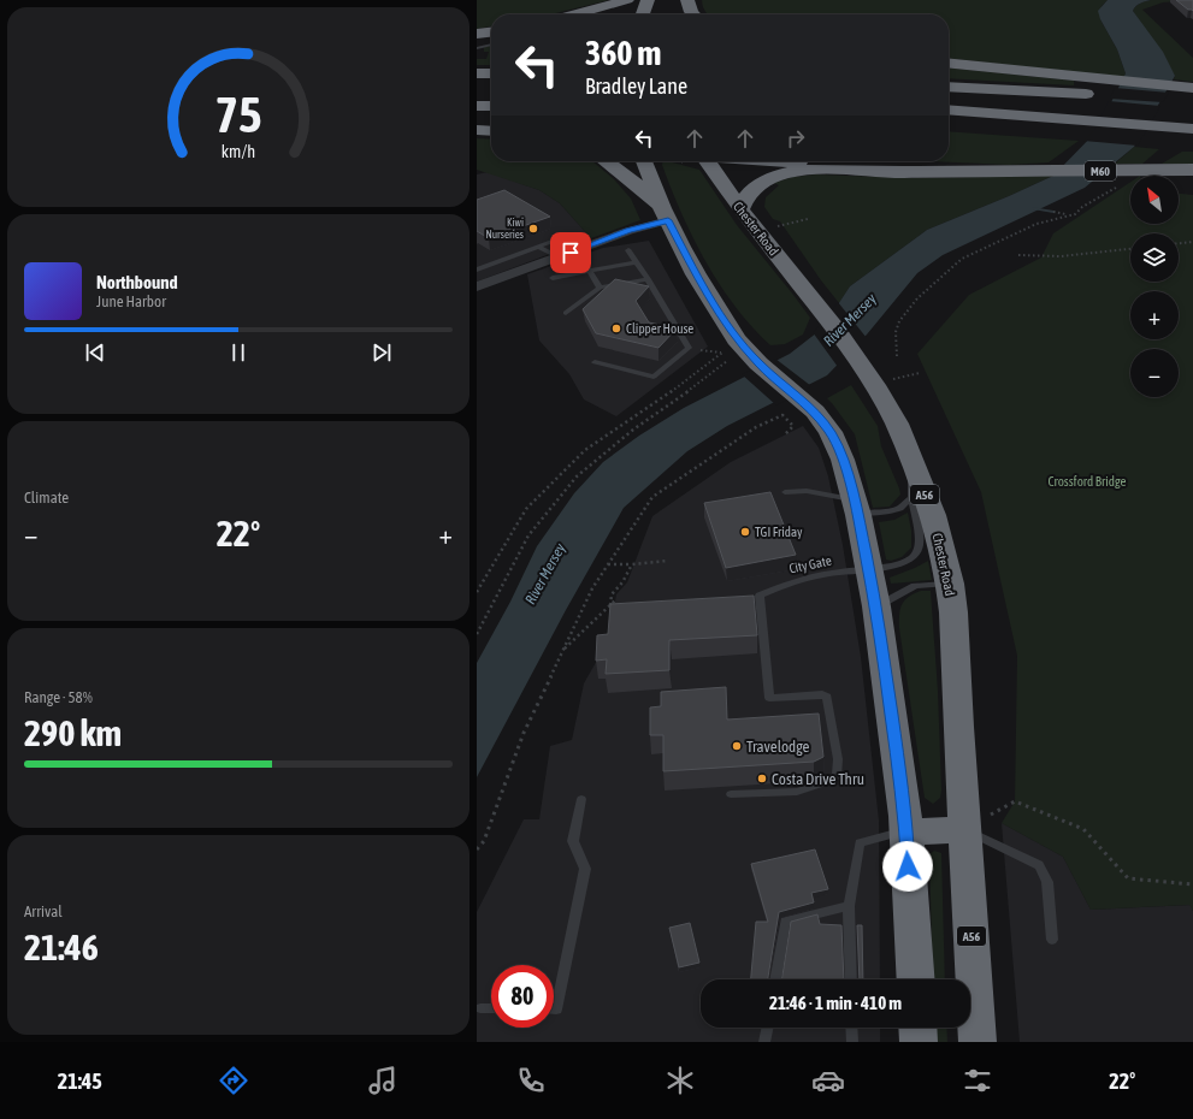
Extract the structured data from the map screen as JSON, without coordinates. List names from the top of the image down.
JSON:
{
  "streets": {
    "highway": ["M60", "Chester Road", "A56"],
    "lane": ["City Gate"]
  },
  "crossings": [
    ["M60", "Chester Road"],
    ["Chester Road", "City Gate"]
  ],
  "water": ["River Mersey"],
  "parks": ["Crossford Bridge"],
  "places": [
    "Kiwi Nurseries",
    "Clipper House",
    "TGI Friday",
    "Travelodge",
    "Costa Drive Thru"
  ],
  "north": "top left",
  "page": {
    "turn": ["360 m", "Bradley Lane"],
    "map_buttons": ["+", "−"],
    "song": ["Northbound", "June Harbor"],
    "tile": [
      "Climate",
      ["Range · 58%", "290 km"],
      ["Arrival", "21:46"]
    ],
    "heat": ["−", "22°", "+"],
    "limit": "80",
    "trip": "21:46 · 1 min · 410 m",
    "tabs": ["21:45", "22°"],
    "gauge": ["75", "km/h"]
  }
}
